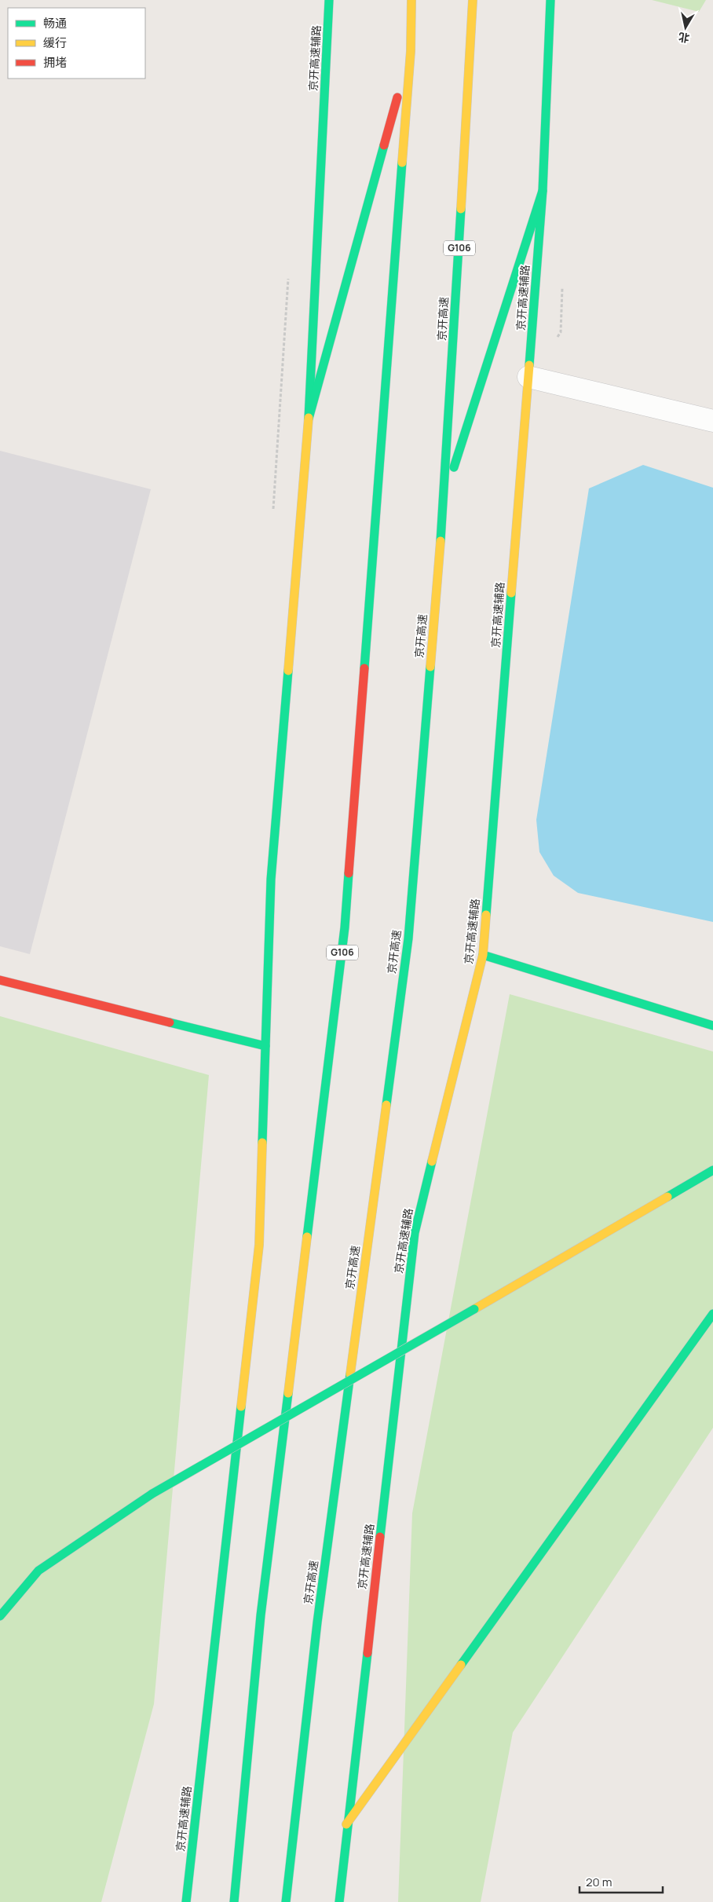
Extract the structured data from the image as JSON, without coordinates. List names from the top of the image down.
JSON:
{
  "streets": {
    "main road": ["京开高速辅路", "G106", "京开高速"]
  },
  "legend": ["畅通", "缓行", "拥堵"],
  "scale_bar": "20 m",
  "north": "bottom"
}
